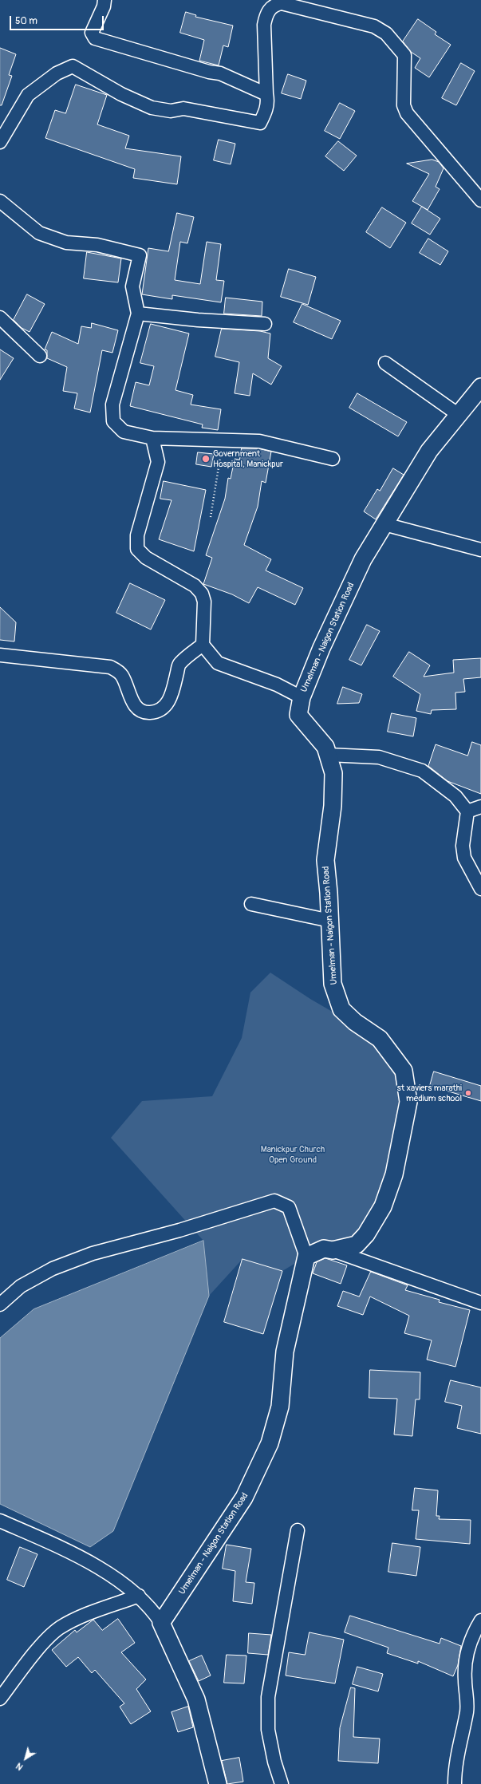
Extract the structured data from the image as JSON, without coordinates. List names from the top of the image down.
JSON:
{
  "streets": {
    "street": ["Umelman - Naigon Station Road"]
  },
  "parks": ["Manickpur Church Open Ground"],
  "places": ["Government Hospital, Manickpur", "st xaviers marathi medium school"],
  "scale_bar": "50 m",
  "north": "bottom left"
}
